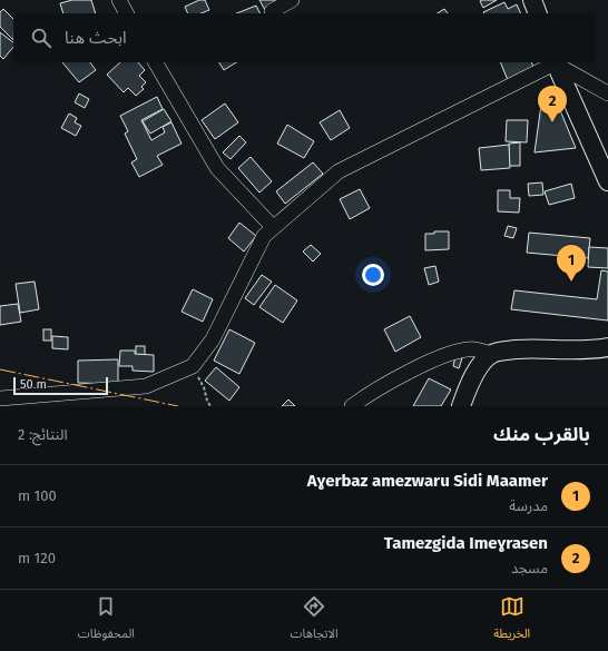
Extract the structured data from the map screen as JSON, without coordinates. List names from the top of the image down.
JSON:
{
  "scale_bar": "50 m",
  "page": {
    "search": "ابحث هنا",
    "pins": ["2", "1"],
    "scale": "50 m",
    "heading": ["بالقرب منك", "النتائج: 2"],
    "list": [
      {
        "mark": "1",
        "name": "Aɣerbaz amezwaru Sidi Maamer",
        "note": "مدرسة",
        "value": "100 m"
      },
      {
        "mark": "2",
        "name": "Tamezgida Imeɣrasen",
        "note": "مسجد",
        "value": "120 m"
      }
    ],
    "nav": ["الخريطة", "الاتجاهات", "المحفوظات"]
  }
}
